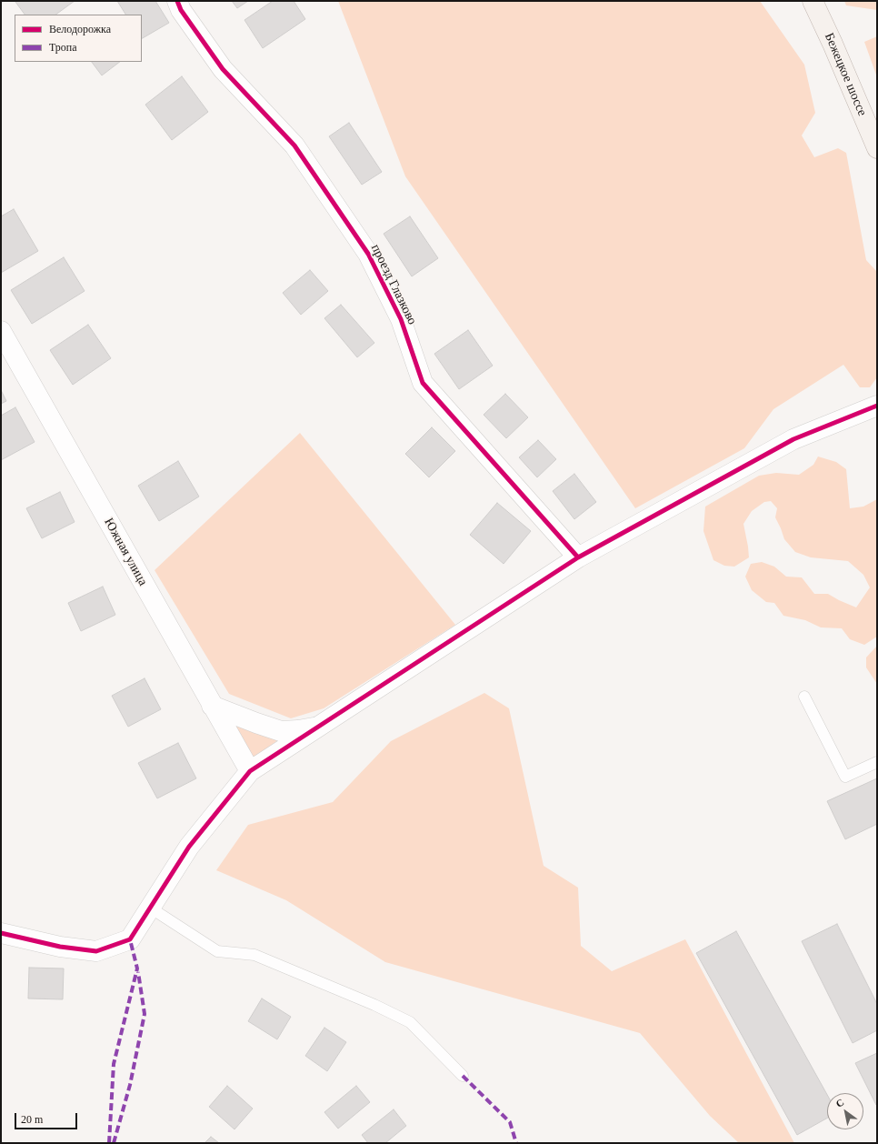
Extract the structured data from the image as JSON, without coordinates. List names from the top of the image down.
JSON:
{
  "streets": {
    "main road": ["Бежецкое шоссе"],
    "street": ["проезд Глазково", "Южная улица"]
  },
  "legend": ["Велодорожка", "Тропа"],
  "scale_bar": "20 m",
  "north": "top left"
}
